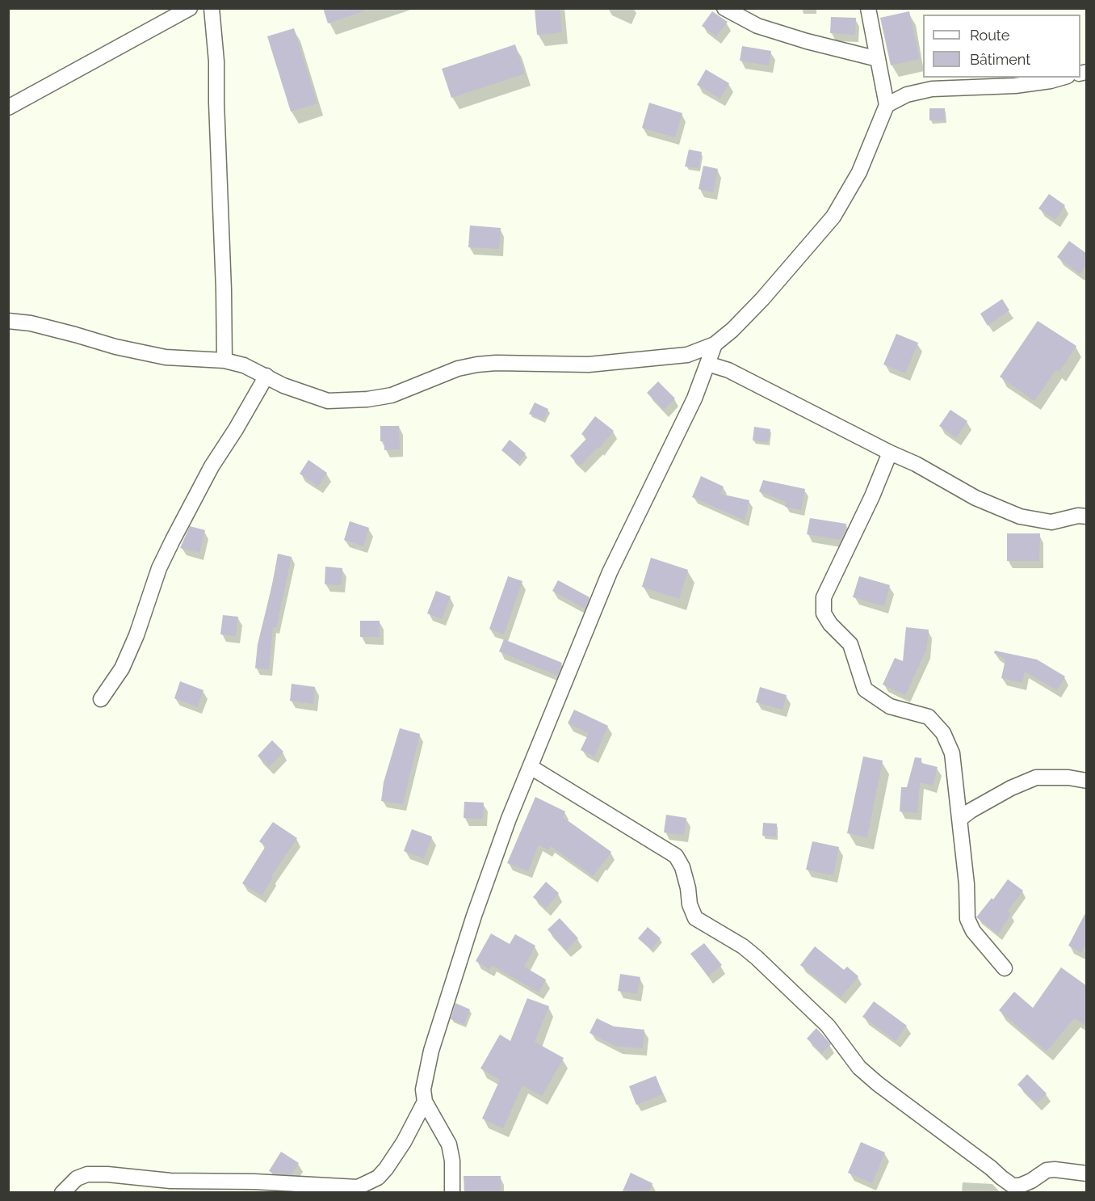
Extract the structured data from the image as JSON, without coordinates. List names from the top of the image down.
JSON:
{
  "legend": ["Route", "Bâtiment"]
}
